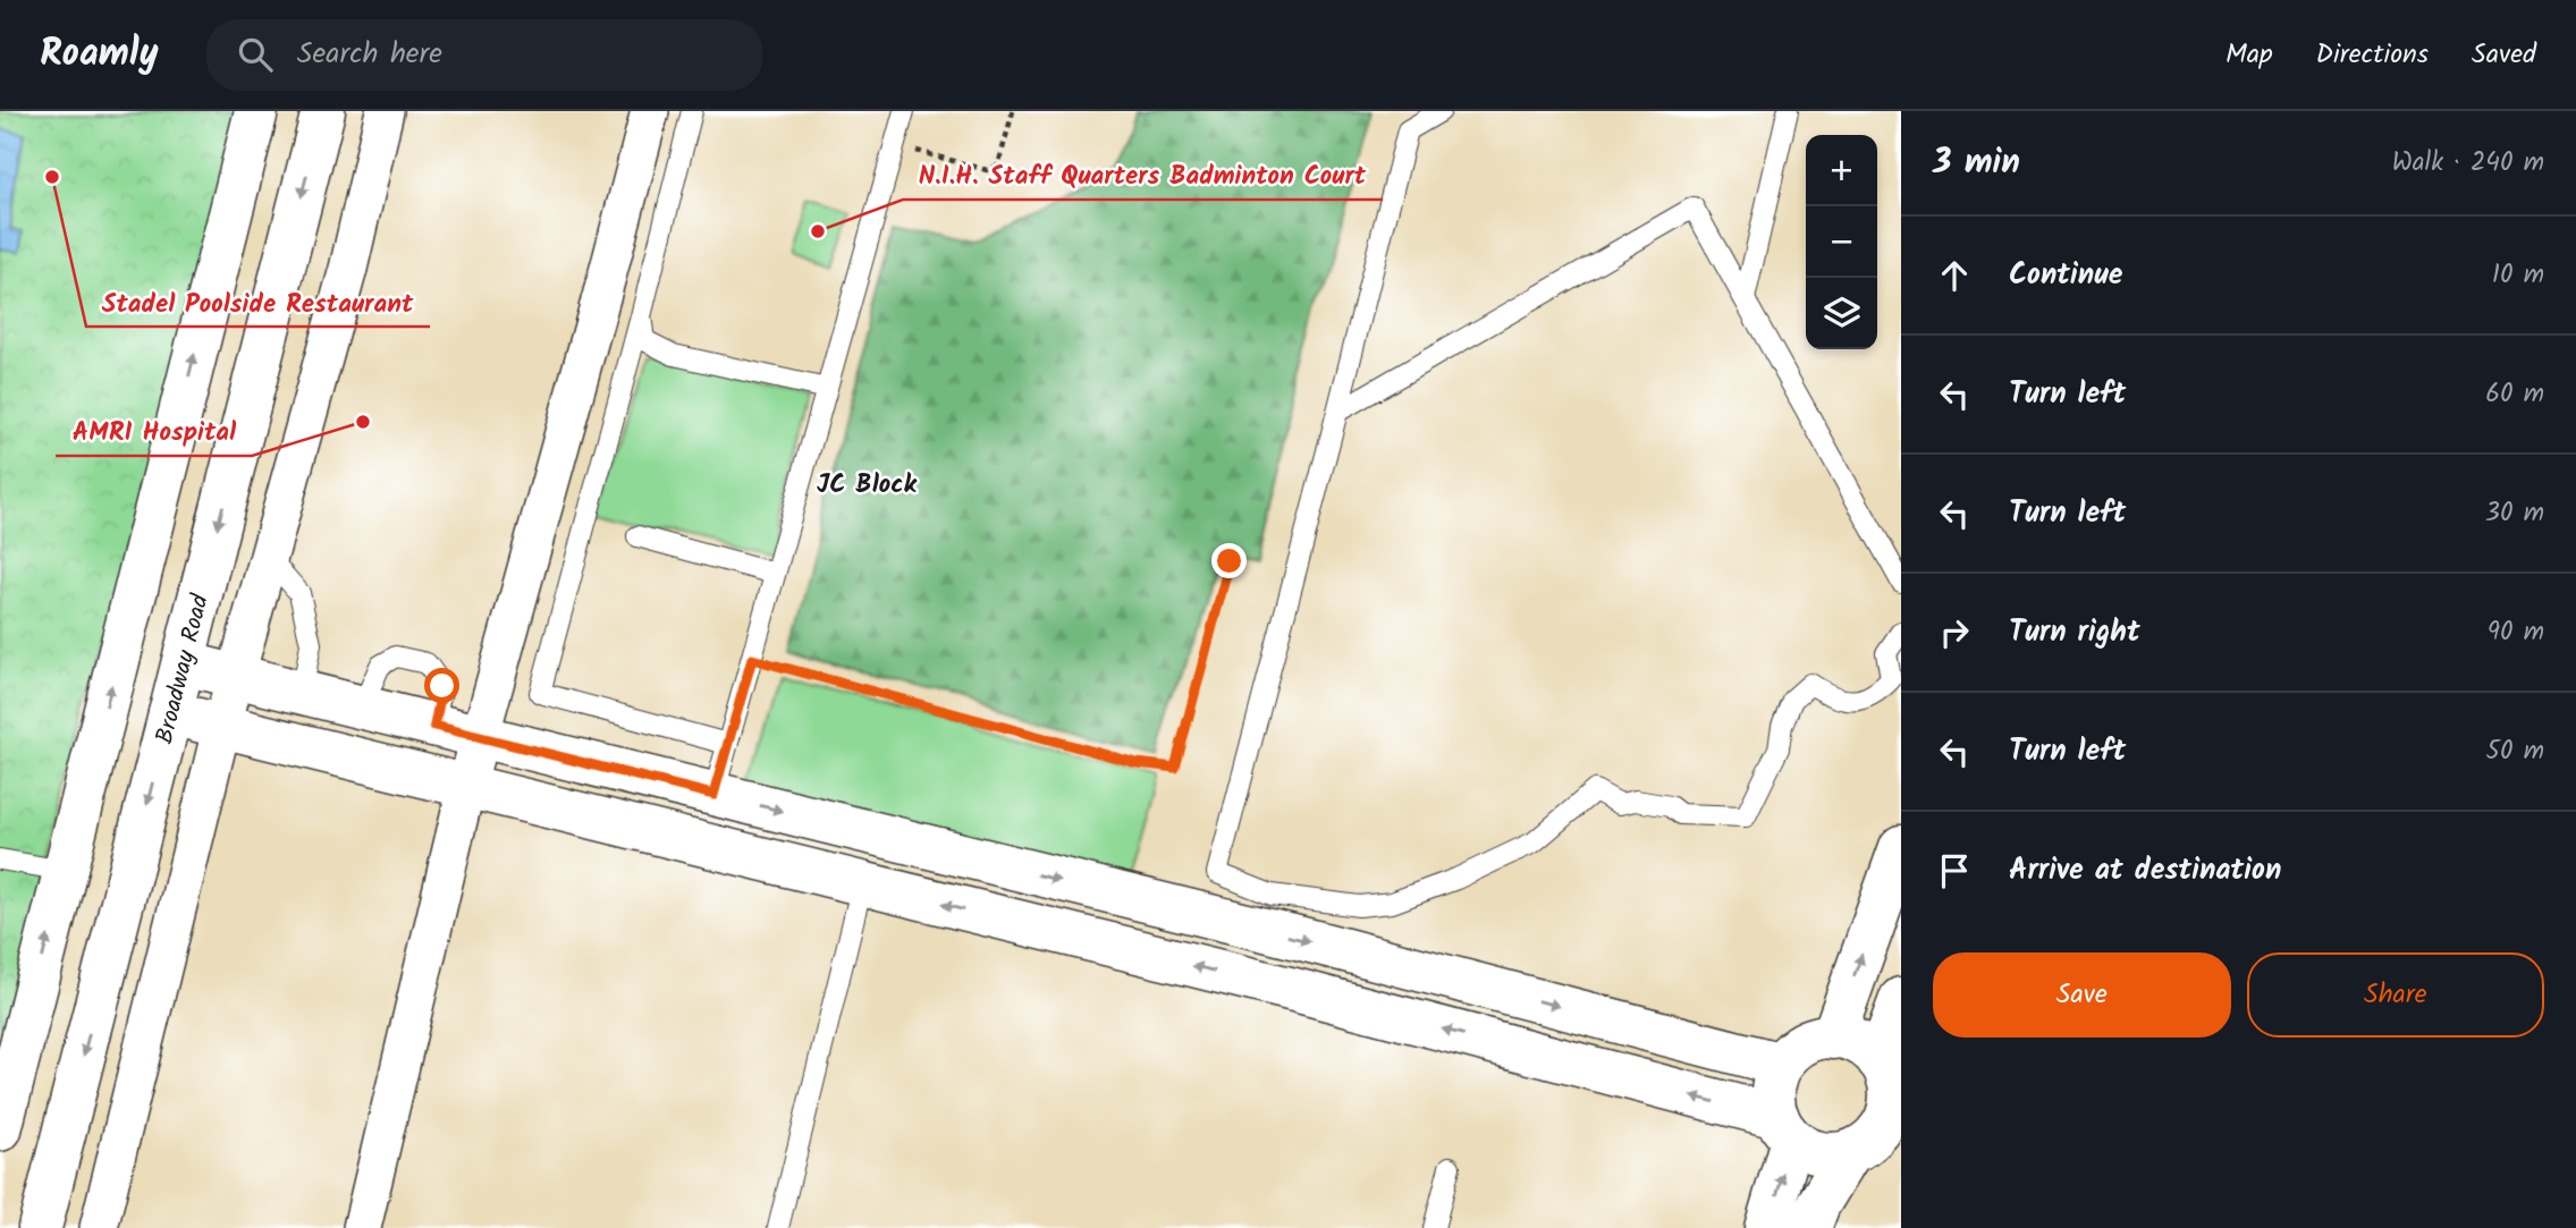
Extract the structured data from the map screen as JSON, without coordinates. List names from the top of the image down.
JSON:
{
  "streets": {
    "street": ["Broadway Road"]
  },
  "districts": ["JC Block"],
  "places": ["Stadel Poolside Restaurant", "N.I.H. Staff Quarters Badminton Court", "AMRI Hospital"],
  "page": {
    "header": "Roamly",
    "search": "Search here",
    "nav": ["Map", "Directions", "Saved"],
    "heading": ["3 min", "Walk · 240 m"],
    "map_buttons": ["+", "−"],
    "list": [
      ["Continue", "10 m"],
      ["Turn left", "60 m"],
      ["Turn left", "30 m"],
      ["Turn right", "90 m"],
      ["Turn left", "50 m"],
      "Arrive at destination"
    ],
    "buttons": ["Save", "Share"]
  }
}
